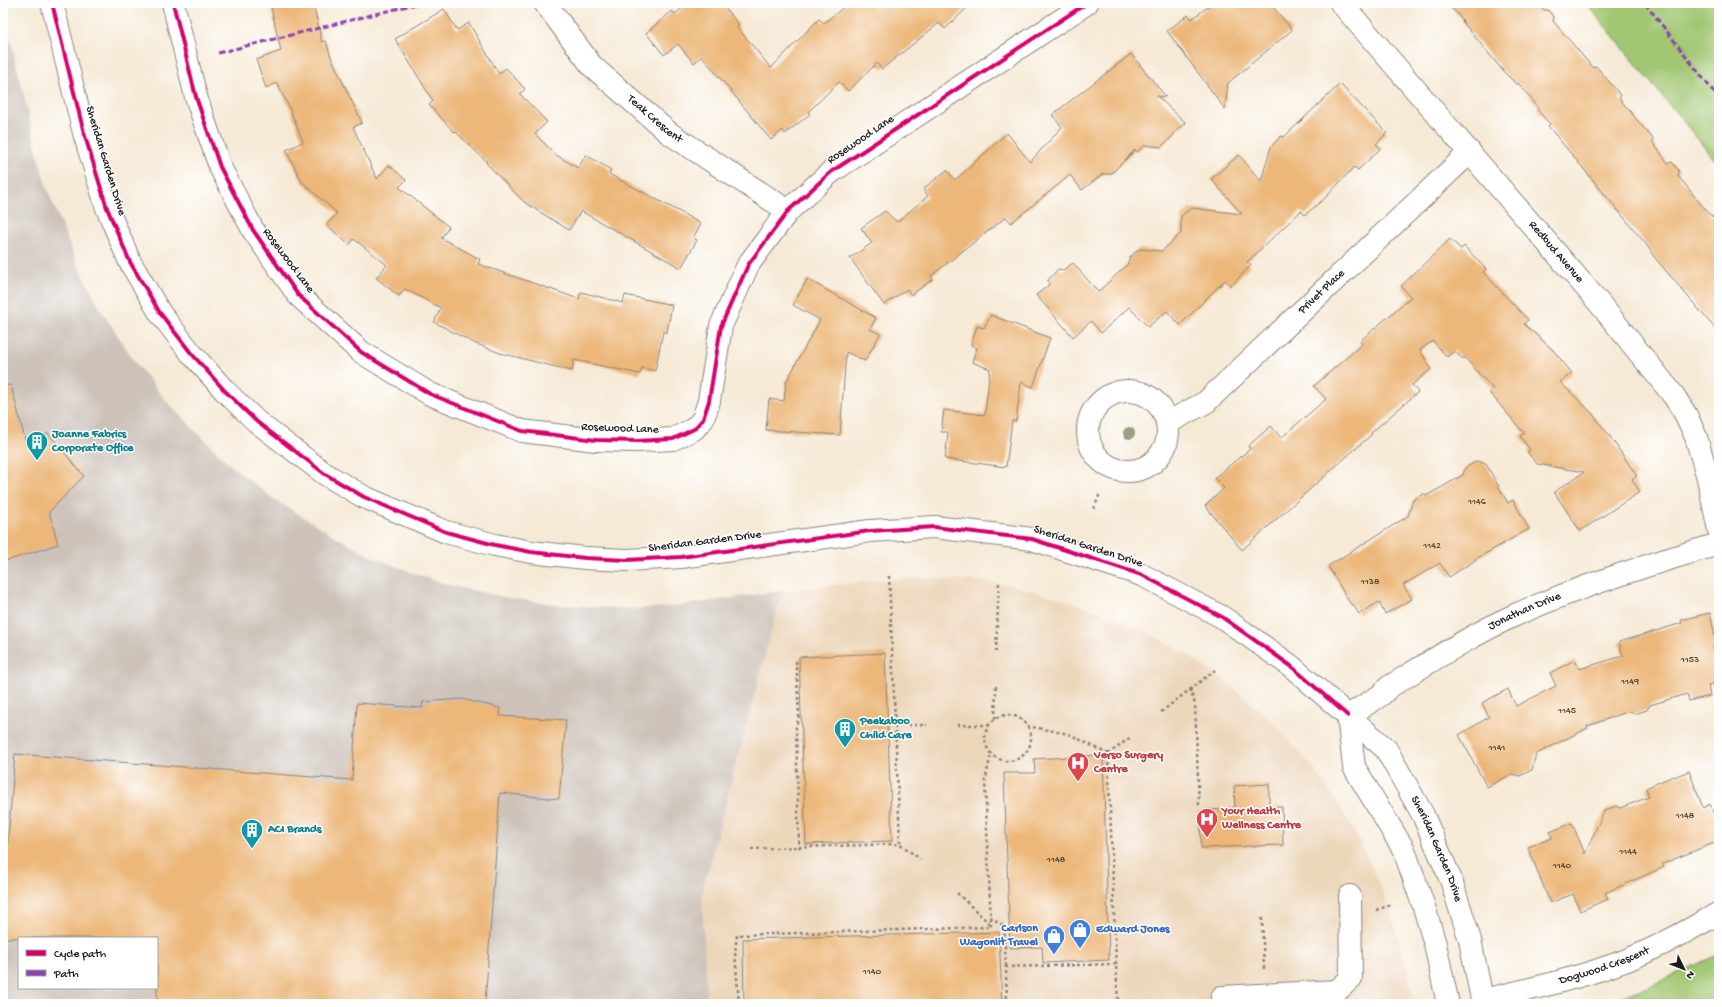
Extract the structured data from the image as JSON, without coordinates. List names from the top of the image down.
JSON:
{
  "streets": {
    "street": [
      "Teak Crescent",
      "Rosewood Lane",
      "Sheridan Garden Drive",
      "Redbud Avenue",
      "Privet Place",
      "Jonathan Drive",
      "Dogwood Crescent"
    ]
  },
  "crossings": [
    ["Teak Crescent", "Rosewood Lane"],
    ["Sheridan Garden Drive", "Jonathan Drive"],
    ["Sheridan Garden Drive", "Dogwood Crescent"],
    ["Redbud Avenue", "Privet Place"]
  ],
  "places": {
    "building": ["Joanne Fabrics Corporate Office", "Peekaboo Child Care", "ACI Brands"],
    "hospital": ["Verso Surgery Centre", "Your Health Wellness Centre"],
    "shop": ["Edward Jones", "Carlson Wagonlit Travel"]
  },
  "house_numbers": [
    "1146",
    "1142",
    "1138",
    "1153",
    "1149",
    "1145",
    "1141",
    "1148",
    "1144",
    "1148",
    "1140",
    "1140"
  ],
  "legend": ["Cycle path", "Path"],
  "north": "bottom right"
}
